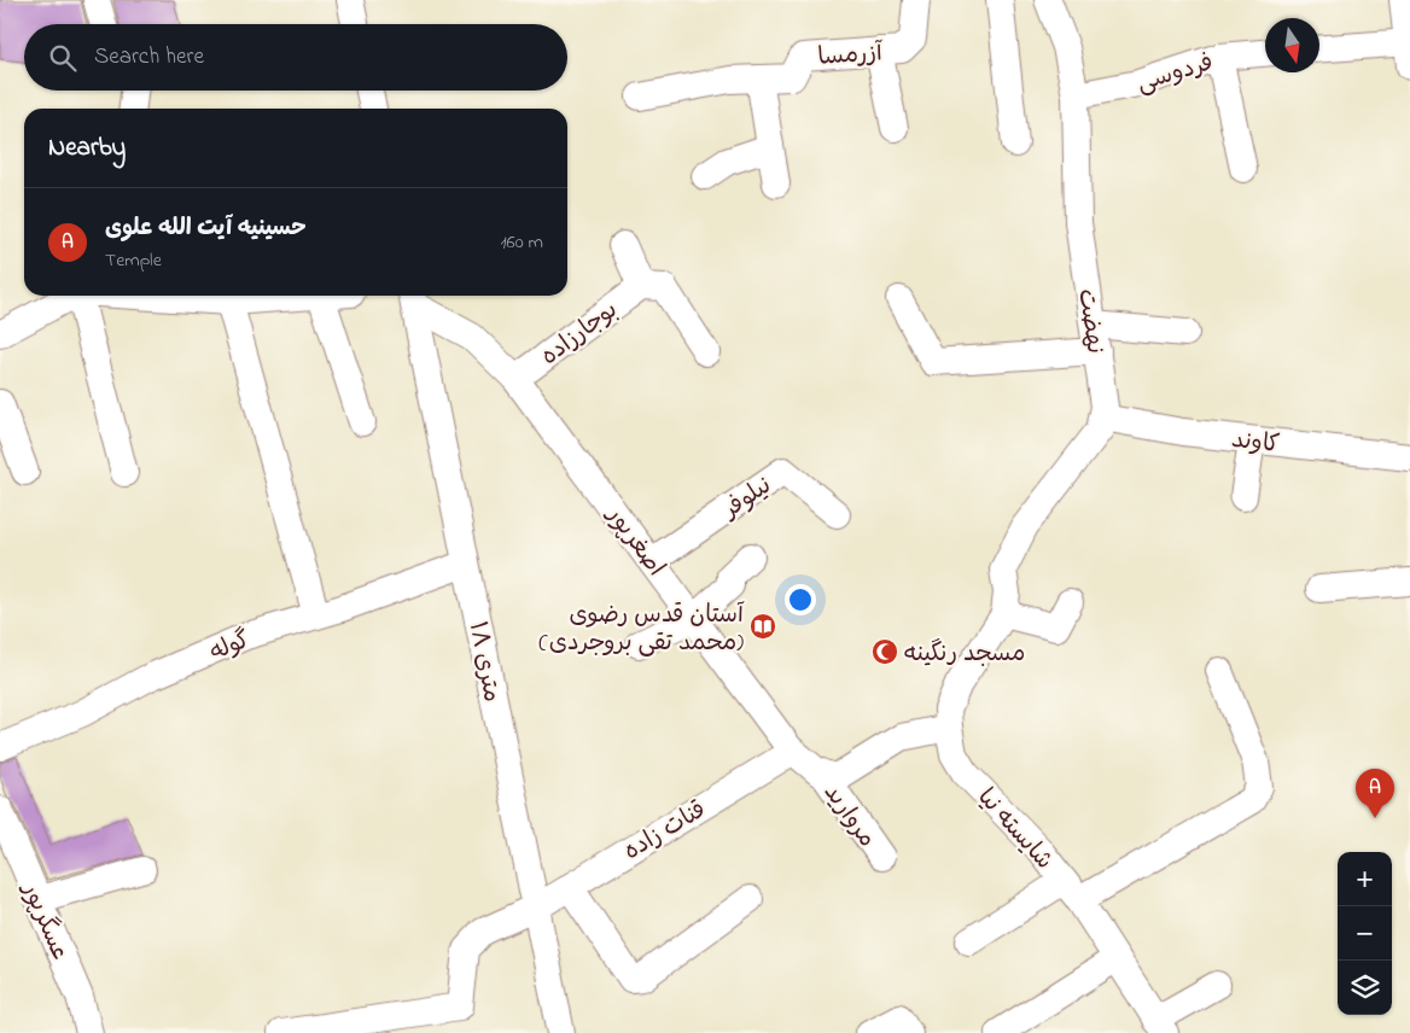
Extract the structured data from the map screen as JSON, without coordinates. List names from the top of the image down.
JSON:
{
  "streets": {
    "street": [
      "آزرمسا",
      "فردوسی",
      "نهضت",
      "بوجارزاده",
      "کاوند",
      "نیلوفر",
      "اصغرپور",
      "گوله",
      "۱۸ متری",
      "مروارید",
      "شایسته نیا",
      "قنات زاده",
      "عسگرپور"
    ]
  },
  "crossings": [
    ["فردوسی", "نهضت"],
    ["نهضت", "کاوند"],
    ["نهضت", "شایسته نیا"],
    ["بوجارزاده", "اصغرپور"],
    ["نیلوفر", "اصغرپور"],
    ["اصغرپور", "۱۸ متری"],
    ["اصغرپور", "مروارید"],
    ["اصغرپور", "قنات زاده"],
    ["گوله", "۱۸ متری"],
    ["۱۸ متری", "قنات زاده"]
  ],
  "places": {
    "library": ["آستان قدس رضوی (محمد تقی بروجردی)"],
    "mosque": ["مسجد رنگینه"]
  },
  "north": "bottom",
  "page": {
    "search": "Search here",
    "heading": "Nearby",
    "list": [
      {
        "mark": "A",
        "name": "حسینیه آیت الله علوی",
        "note": "Temple",
        "value": "160 m"
      }
    ],
    "pins": "A",
    "map_buttons": ["+", "−"]
  }
}
